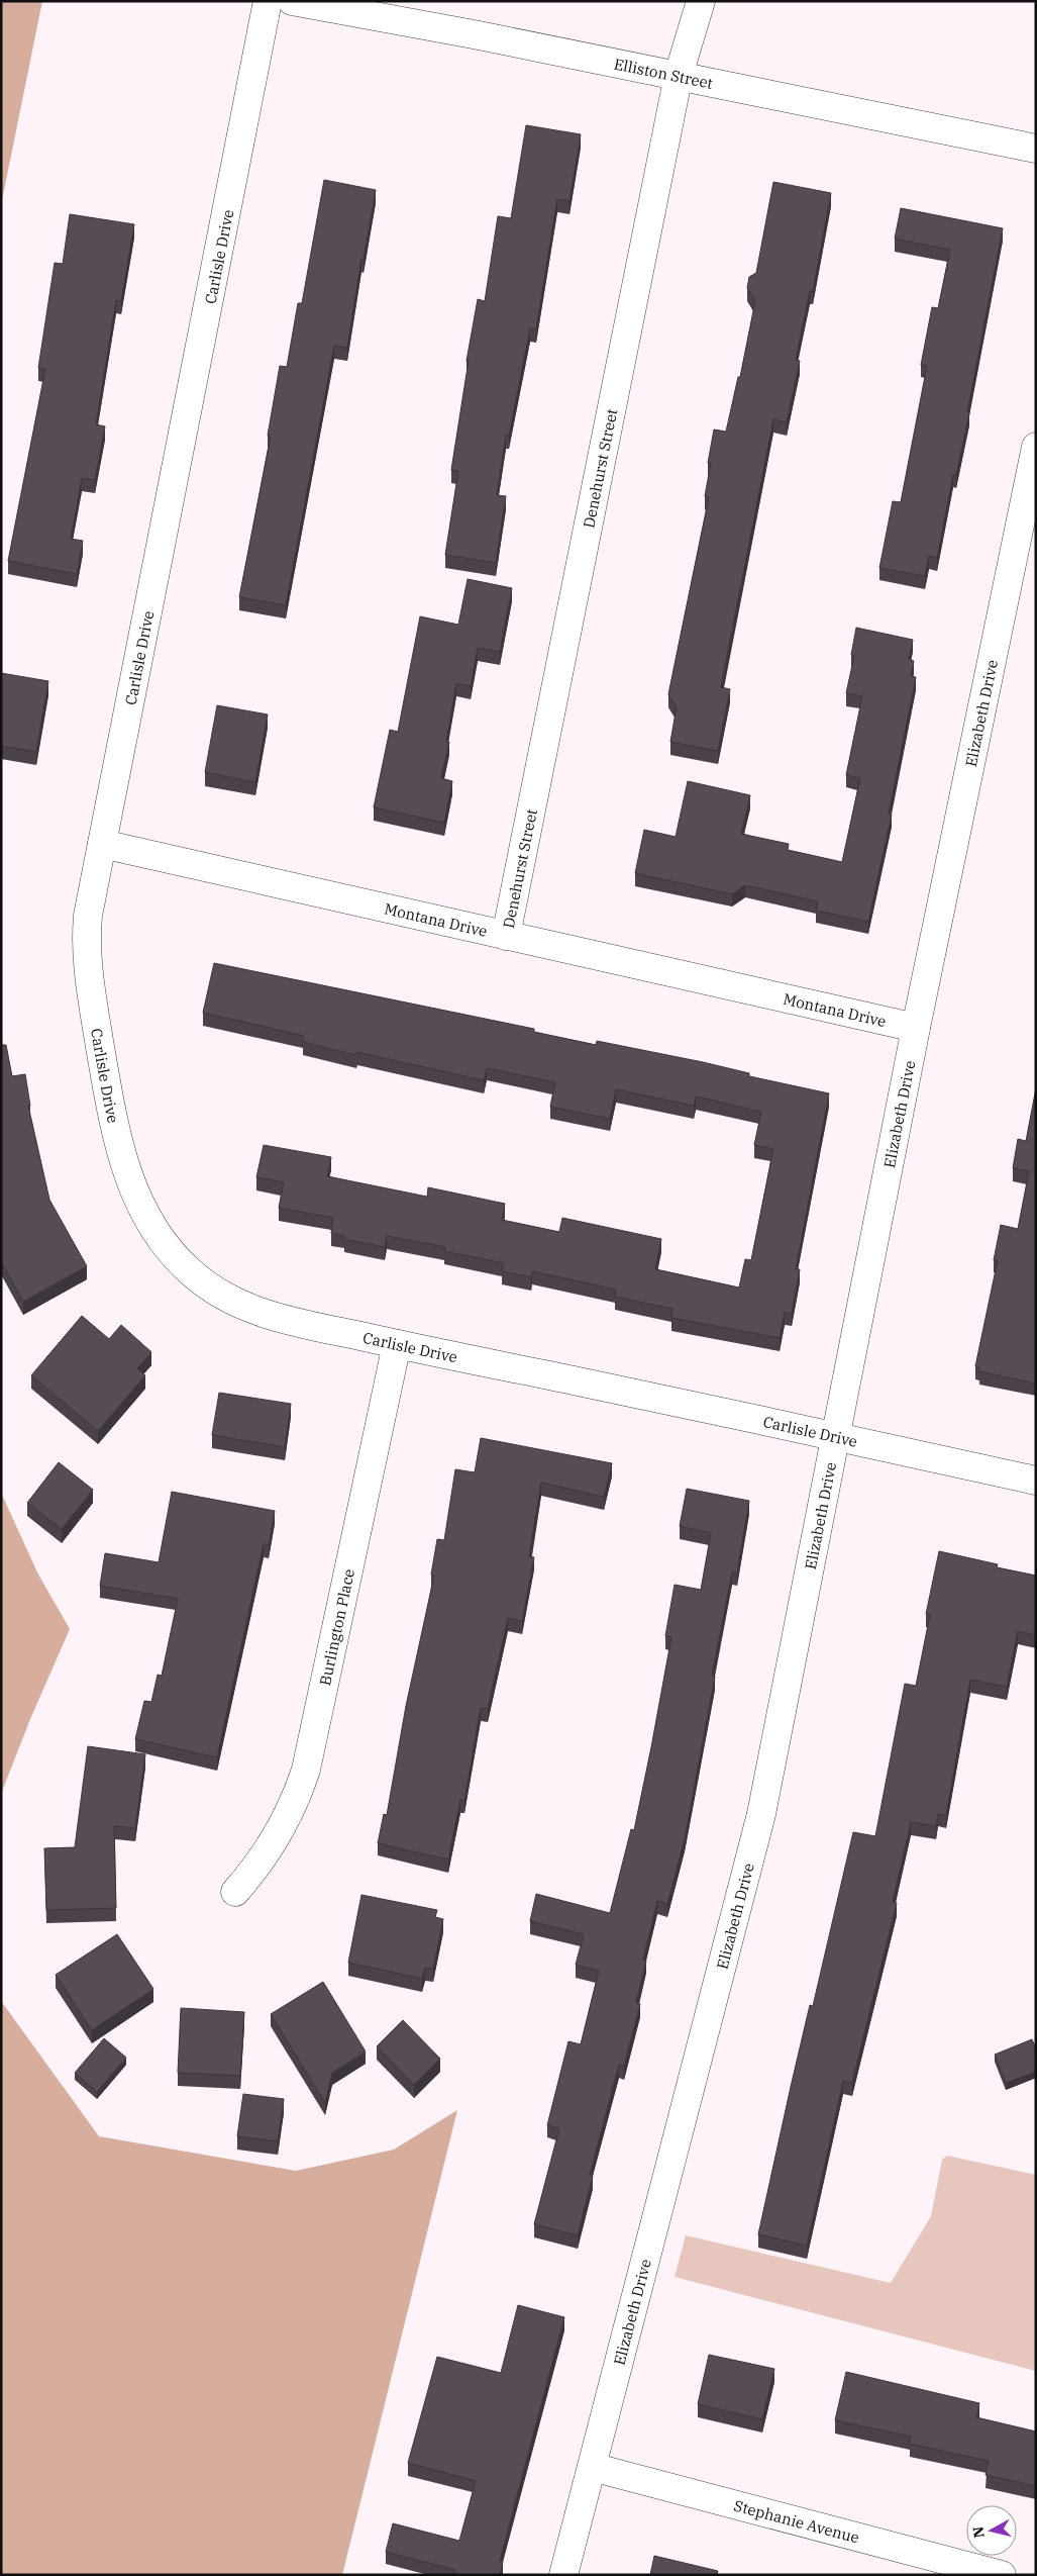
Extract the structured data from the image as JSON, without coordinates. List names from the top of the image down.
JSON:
{
  "streets": {
    "street": [
      "Elliston Street",
      "Carlisle Drive",
      "Denehurst Street",
      "Elizabeth Drive",
      "Montana Drive",
      "Burlington Place",
      "Stephanie Avenue"
    ]
  },
  "crossings": [
    ["Elliston Street", "Denehurst Street"],
    ["Carlisle Drive", "Elizabeth Drive"],
    ["Carlisle Drive", "Montana Drive"],
    ["Carlisle Drive", "Burlington Place"],
    ["Denehurst Street", "Montana Drive"],
    ["Elizabeth Drive", "Montana Drive"],
    ["Elizabeth Drive", "Stephanie Avenue"]
  ],
  "north": "left"
}
